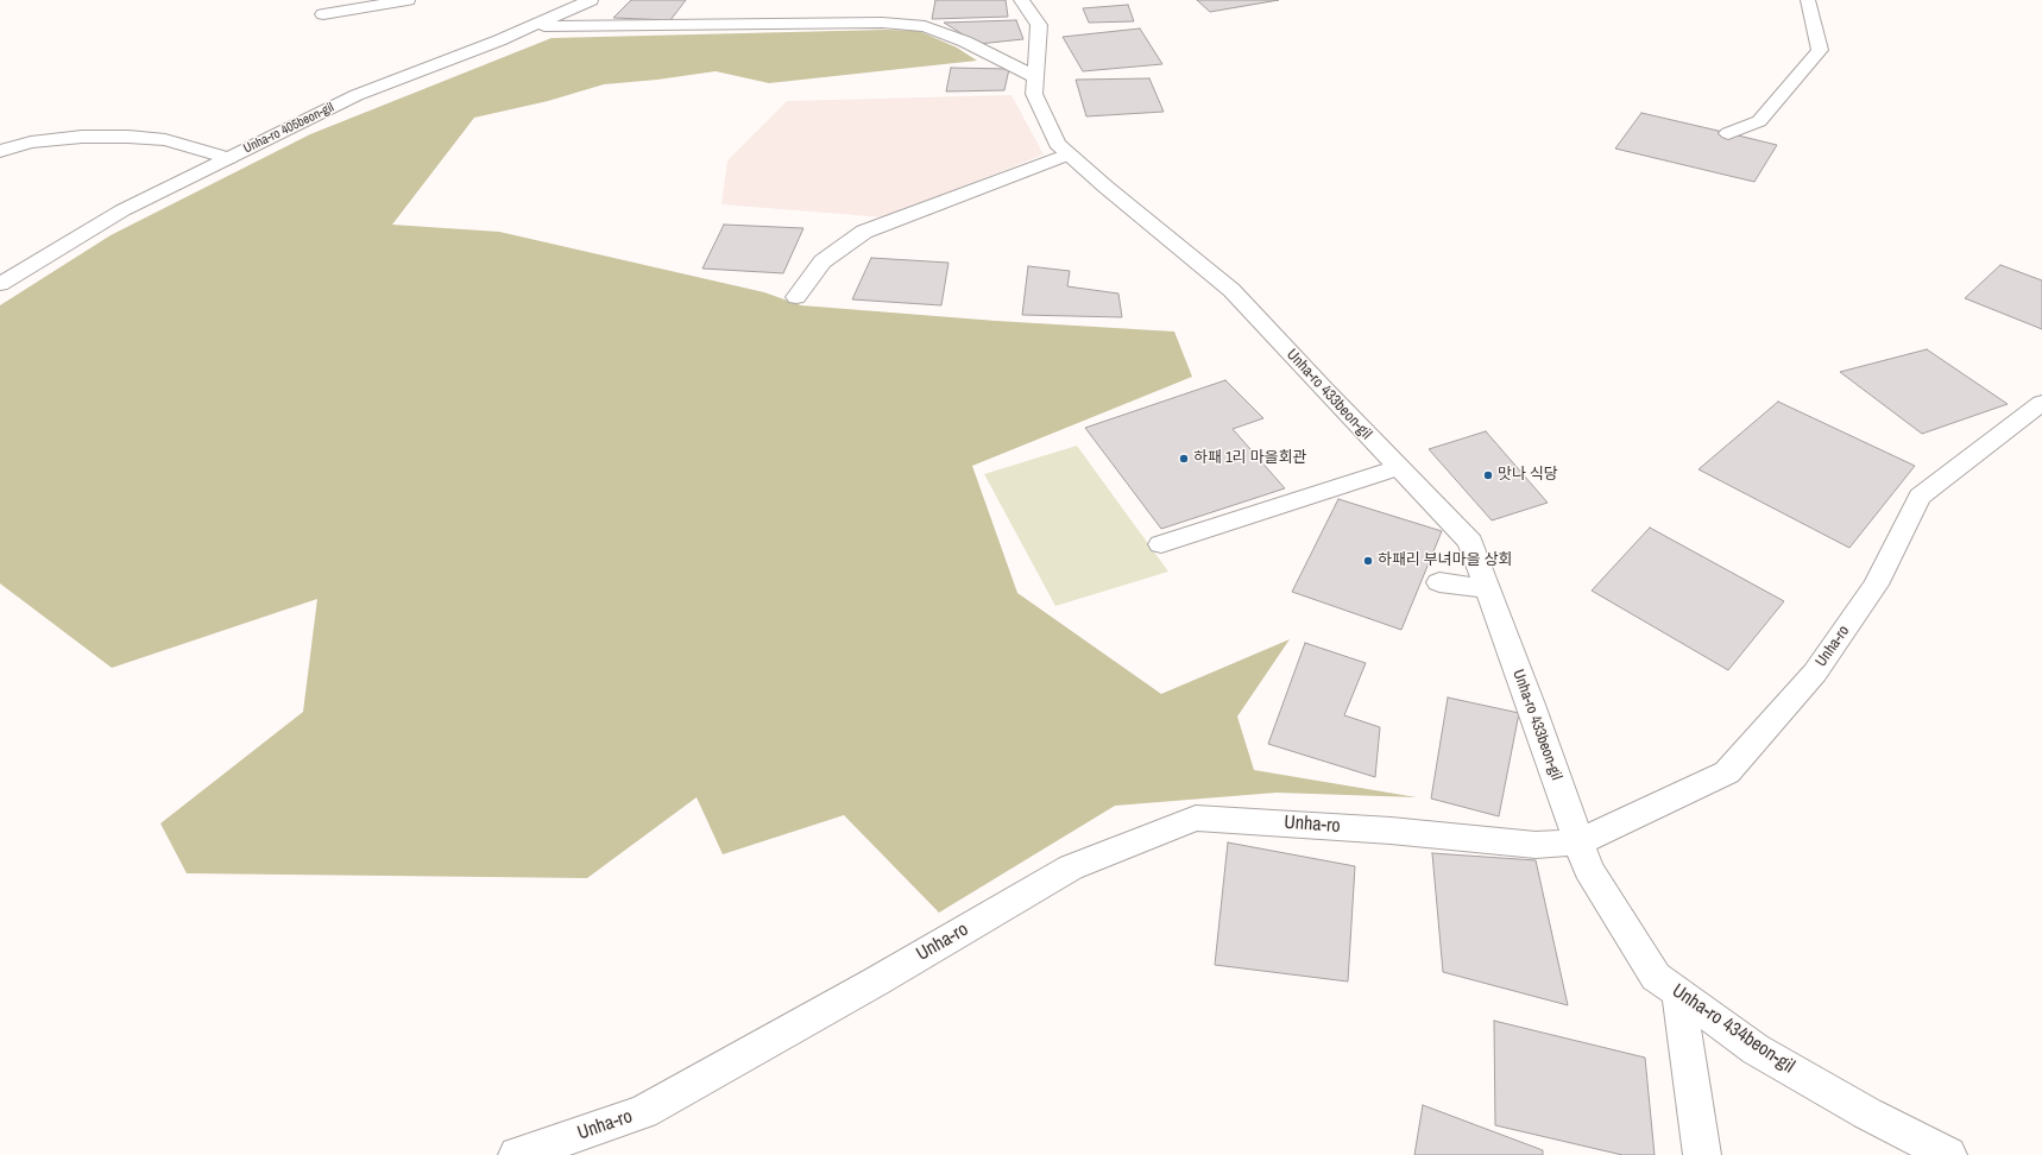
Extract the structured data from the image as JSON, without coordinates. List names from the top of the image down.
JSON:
{
  "streets": {
    "street": [
      "Unha-ro 405beon-gil",
      "Unha-ro 433beon-gil",
      "Unha-ro",
      "Unha-ro 434beon-gil"
    ]
  },
  "crossings": [
    ["Unha-ro 433beon-gil", "Unha-ro"],
    ["Unha-ro 433beon-gil", "Unha-ro 434beon-gil"],
    ["Unha-ro", "Unha-ro 434beon-gil"]
  ],
  "places": ["하패 1리 마을회관", "맛나 식당", "하패리 부녀마을 상회"]
}
